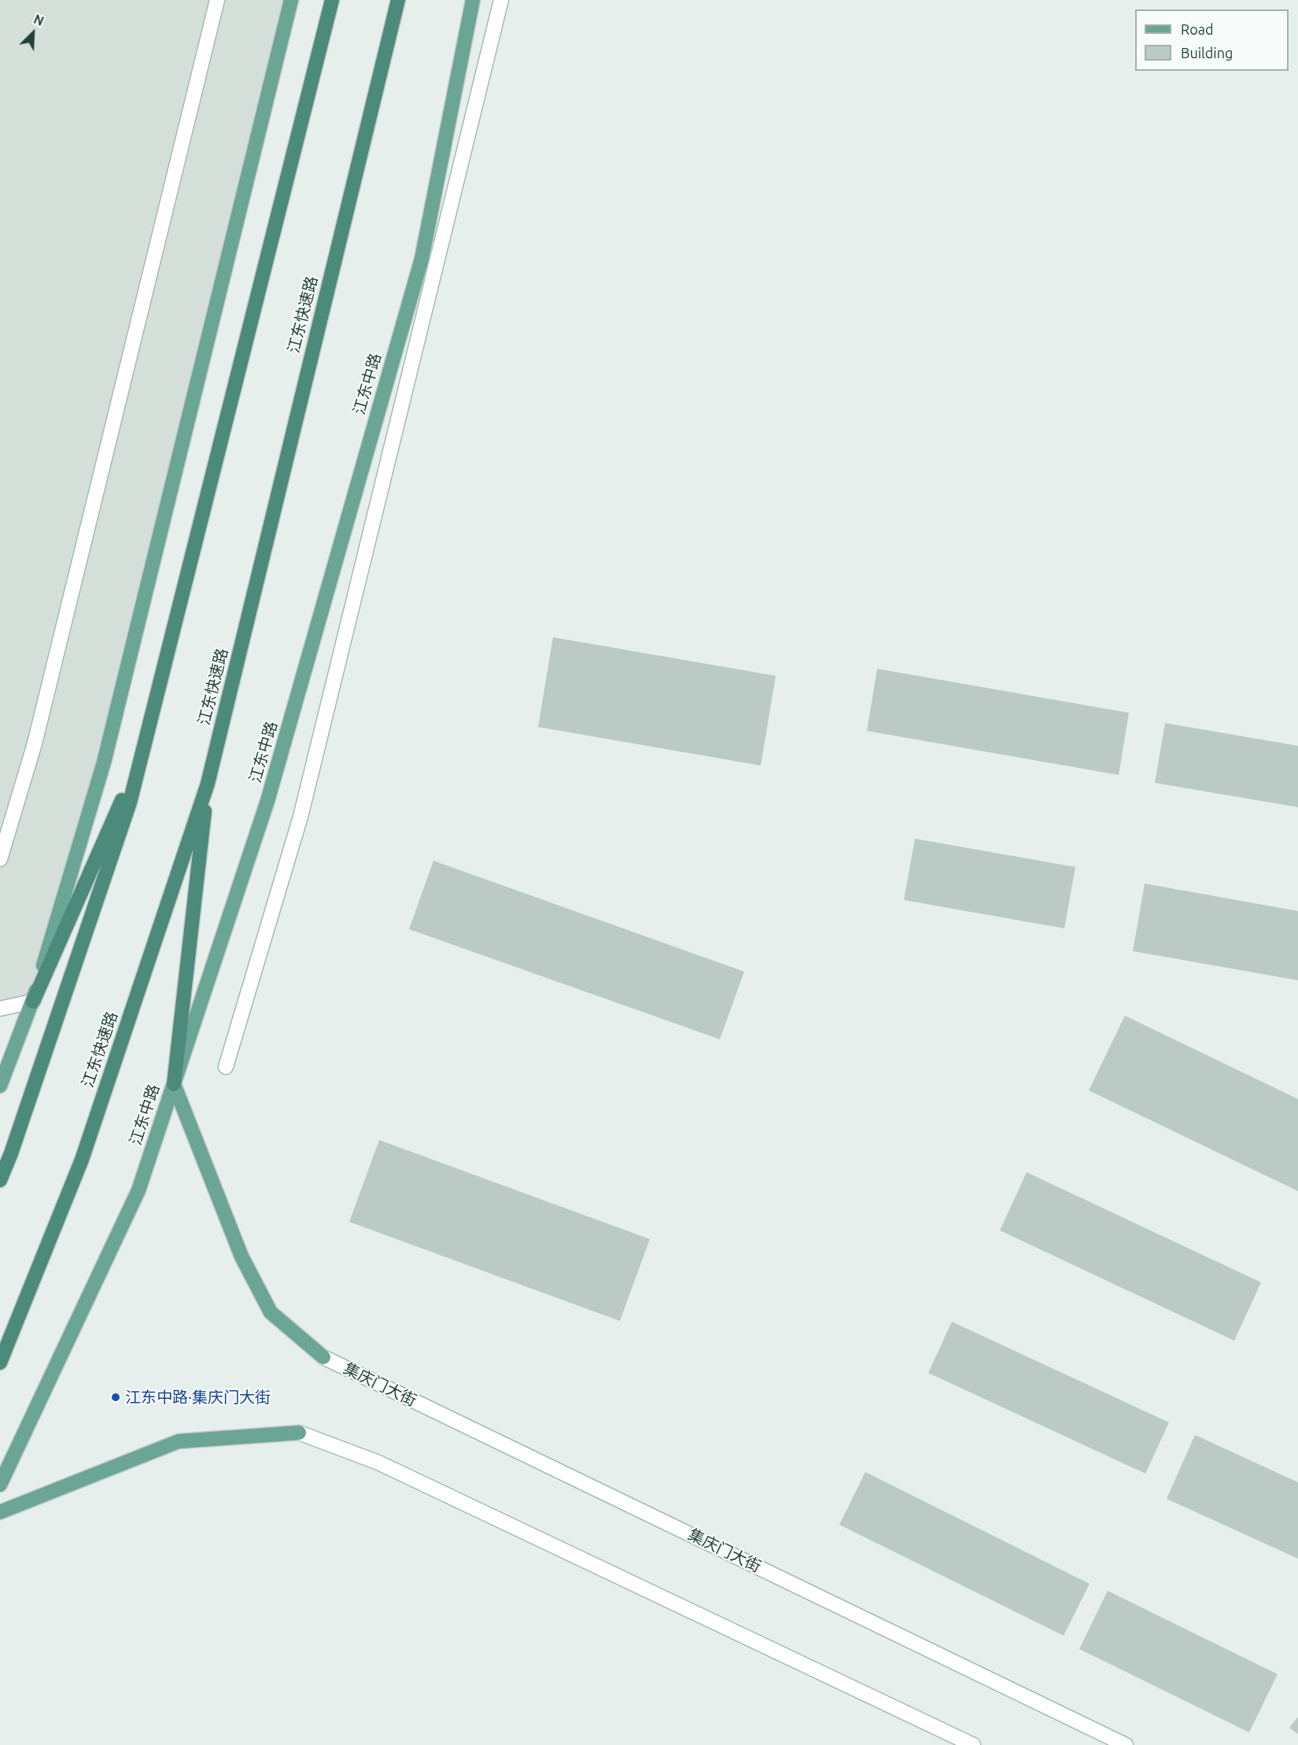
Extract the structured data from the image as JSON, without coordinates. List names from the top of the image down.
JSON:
{
  "streets": {
    "highway": ["江东快速路"],
    "main road": ["江东中路"],
    "street": ["集庆门大街"]
  },
  "places": ["江东中路·集庆门大街"],
  "legend": ["Road", "Building"],
  "north": "top right"
}
